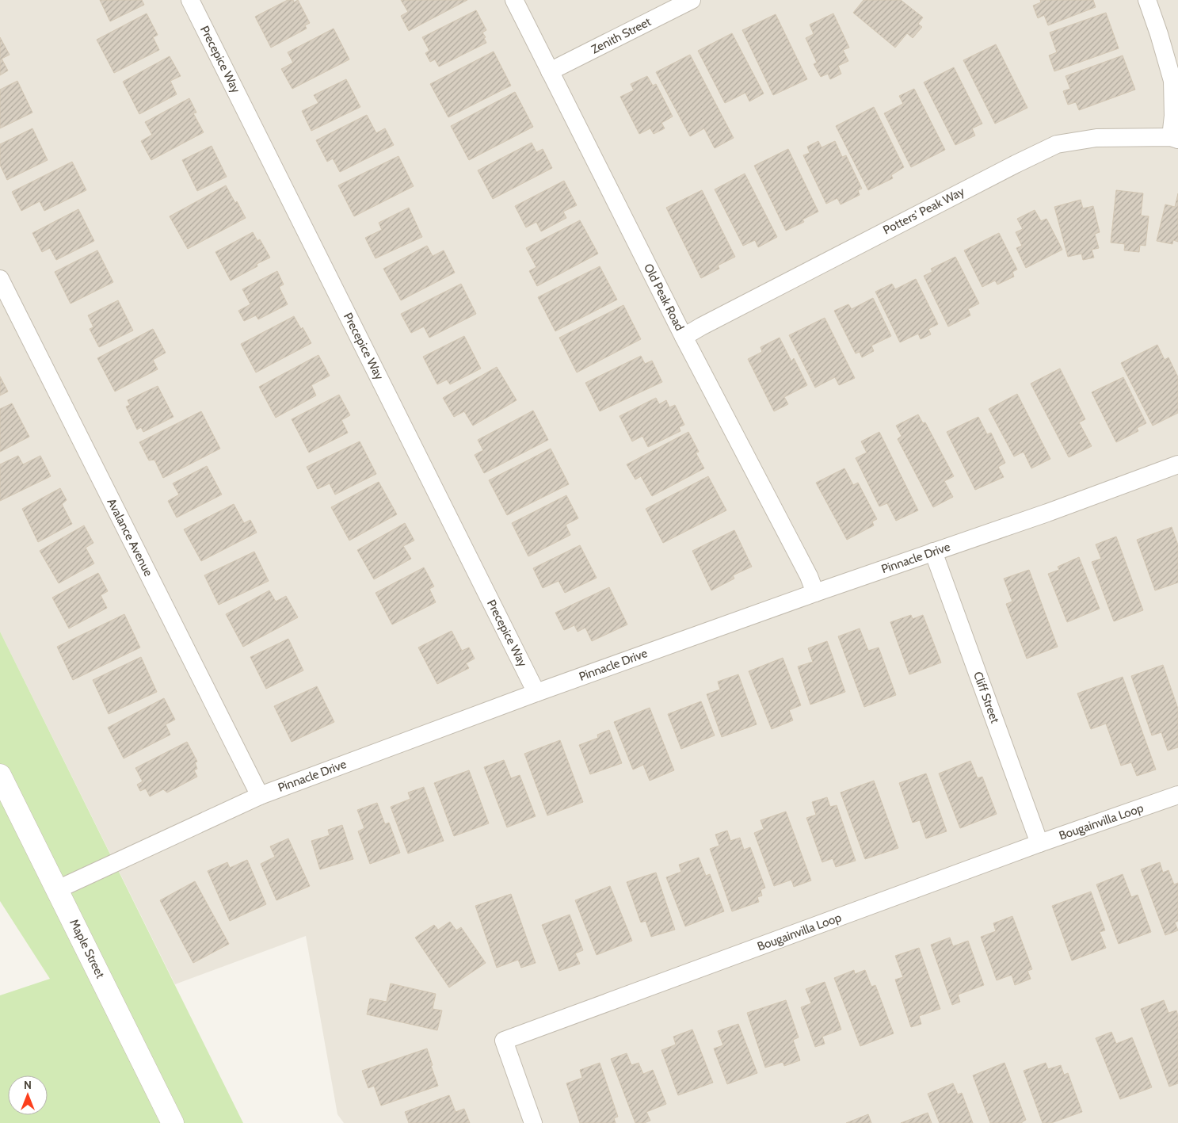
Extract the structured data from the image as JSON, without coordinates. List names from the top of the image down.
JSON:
{
  "streets": {
    "street": [
      "Zenith Street",
      "Precepice Way",
      "Potters' Peak Way",
      "Old Peak Road",
      "Avalance Avenue",
      "Pinnacle Drive",
      "Cliff Street",
      "Bougainvilla Loop",
      "Maple Street"
    ]
  },
  "crossings": [
    ["Zenith Street", "Old Peak Road"],
    ["Precepice Way", "Pinnacle Drive"],
    ["Potters' Peak Way", "Old Peak Road"],
    ["Old Peak Road", "Pinnacle Drive"],
    ["Avalance Avenue", "Pinnacle Drive"],
    ["Pinnacle Drive", "Cliff Street"],
    ["Pinnacle Drive", "Maple Street"],
    ["Cliff Street", "Bougainvilla Loop"]
  ],
  "north": "top"
}
